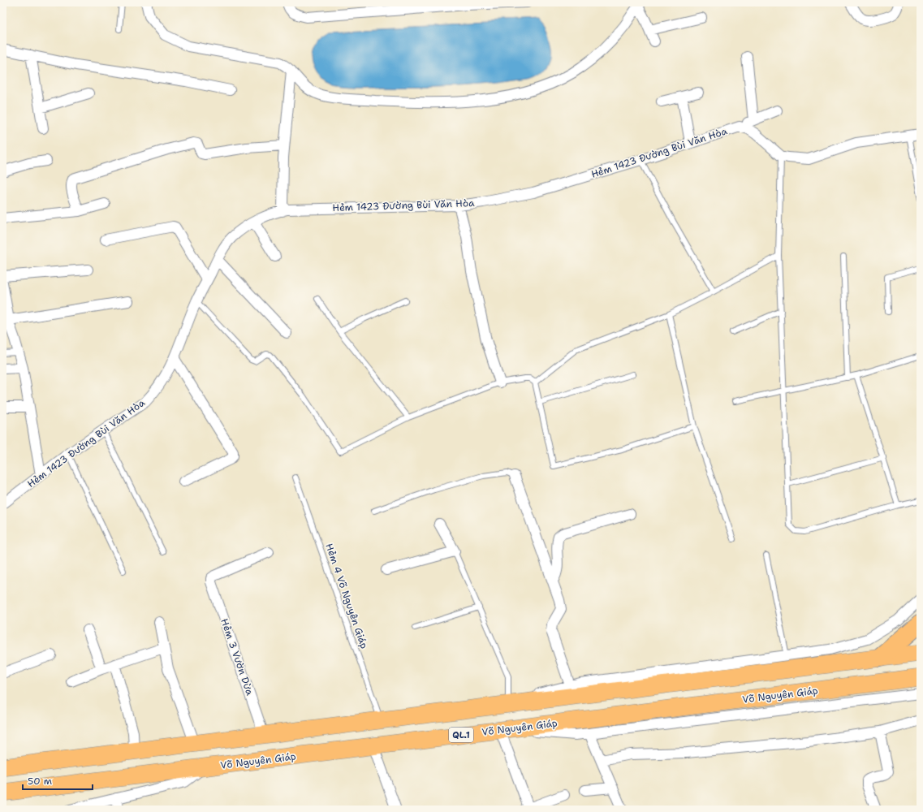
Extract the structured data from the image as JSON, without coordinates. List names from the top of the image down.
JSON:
{
  "streets": {
    "highway": ["Võ Nguyên Giáp", "QL.1"],
    "street": ["Hẻm 1423 Đường Bùi Văn Hòa", "Hẻm 3 Vườn Dừa"],
    "lane": ["Hẻm 4 Võ Nguyên Giáp"]
  },
  "scale_bar": "50 m"
}
